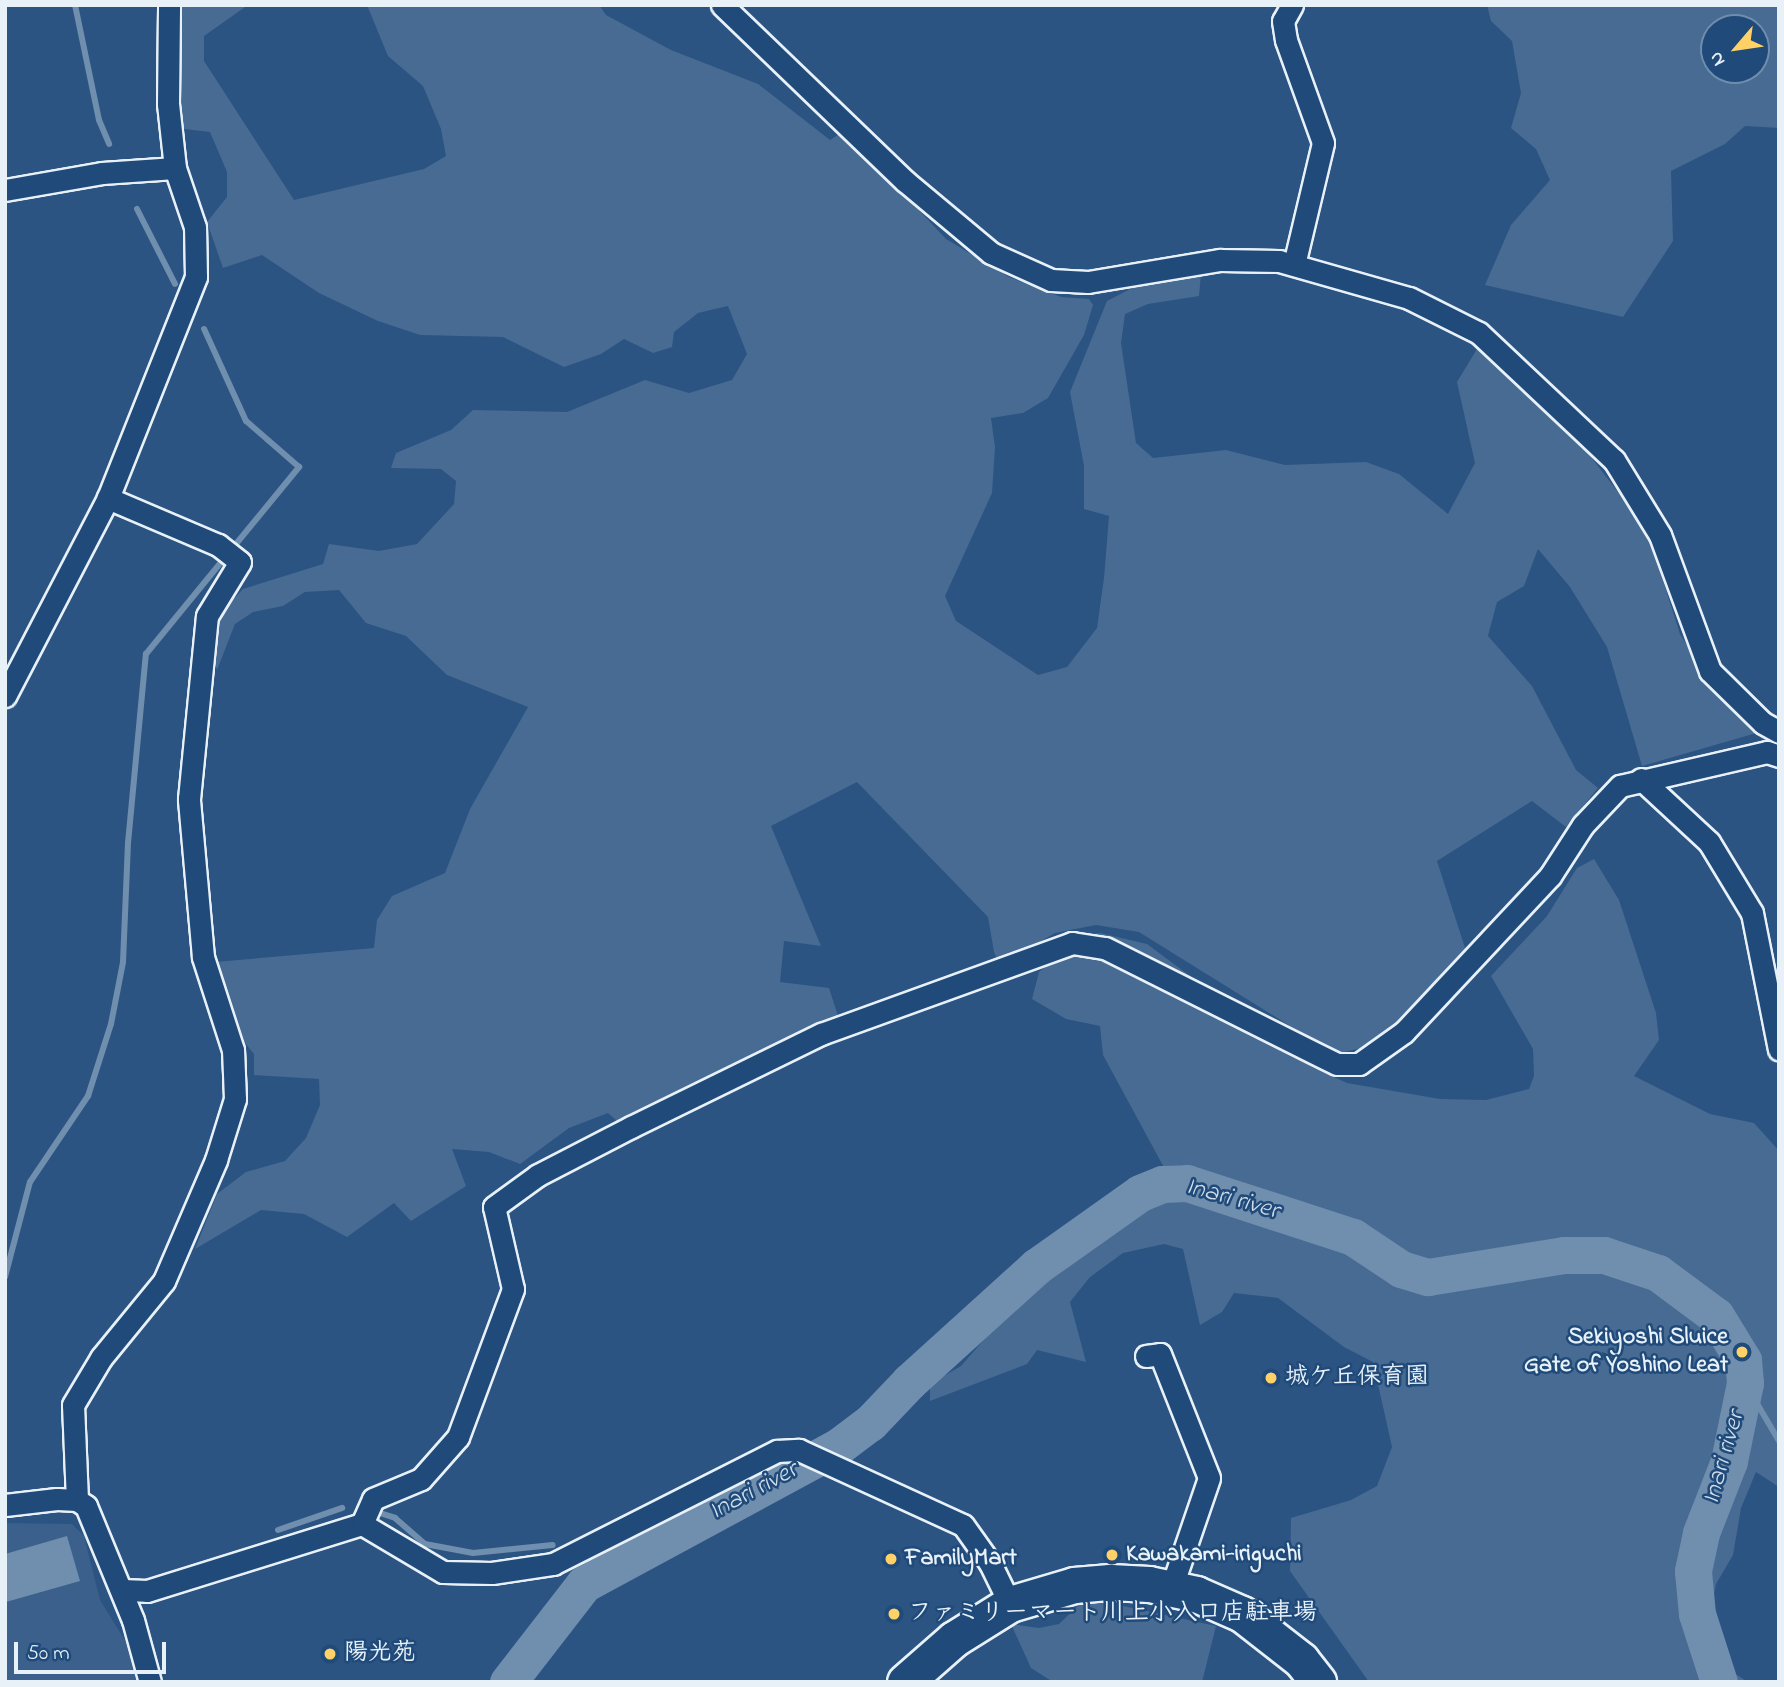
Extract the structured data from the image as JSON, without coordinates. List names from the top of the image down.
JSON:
{
  "water": ["Inari river"],
  "places": [
    "Sekiyoshi Sluice Gate of Yoshino Leat",
    "城ケ丘保育園",
    "Kawakami-iriguchi",
    "FamilyMart",
    "ファミリーマート川上小入口店駐車場",
    "陽光苑"
  ],
  "scale_bar": "50 m",
  "north": "bottom left"
}
